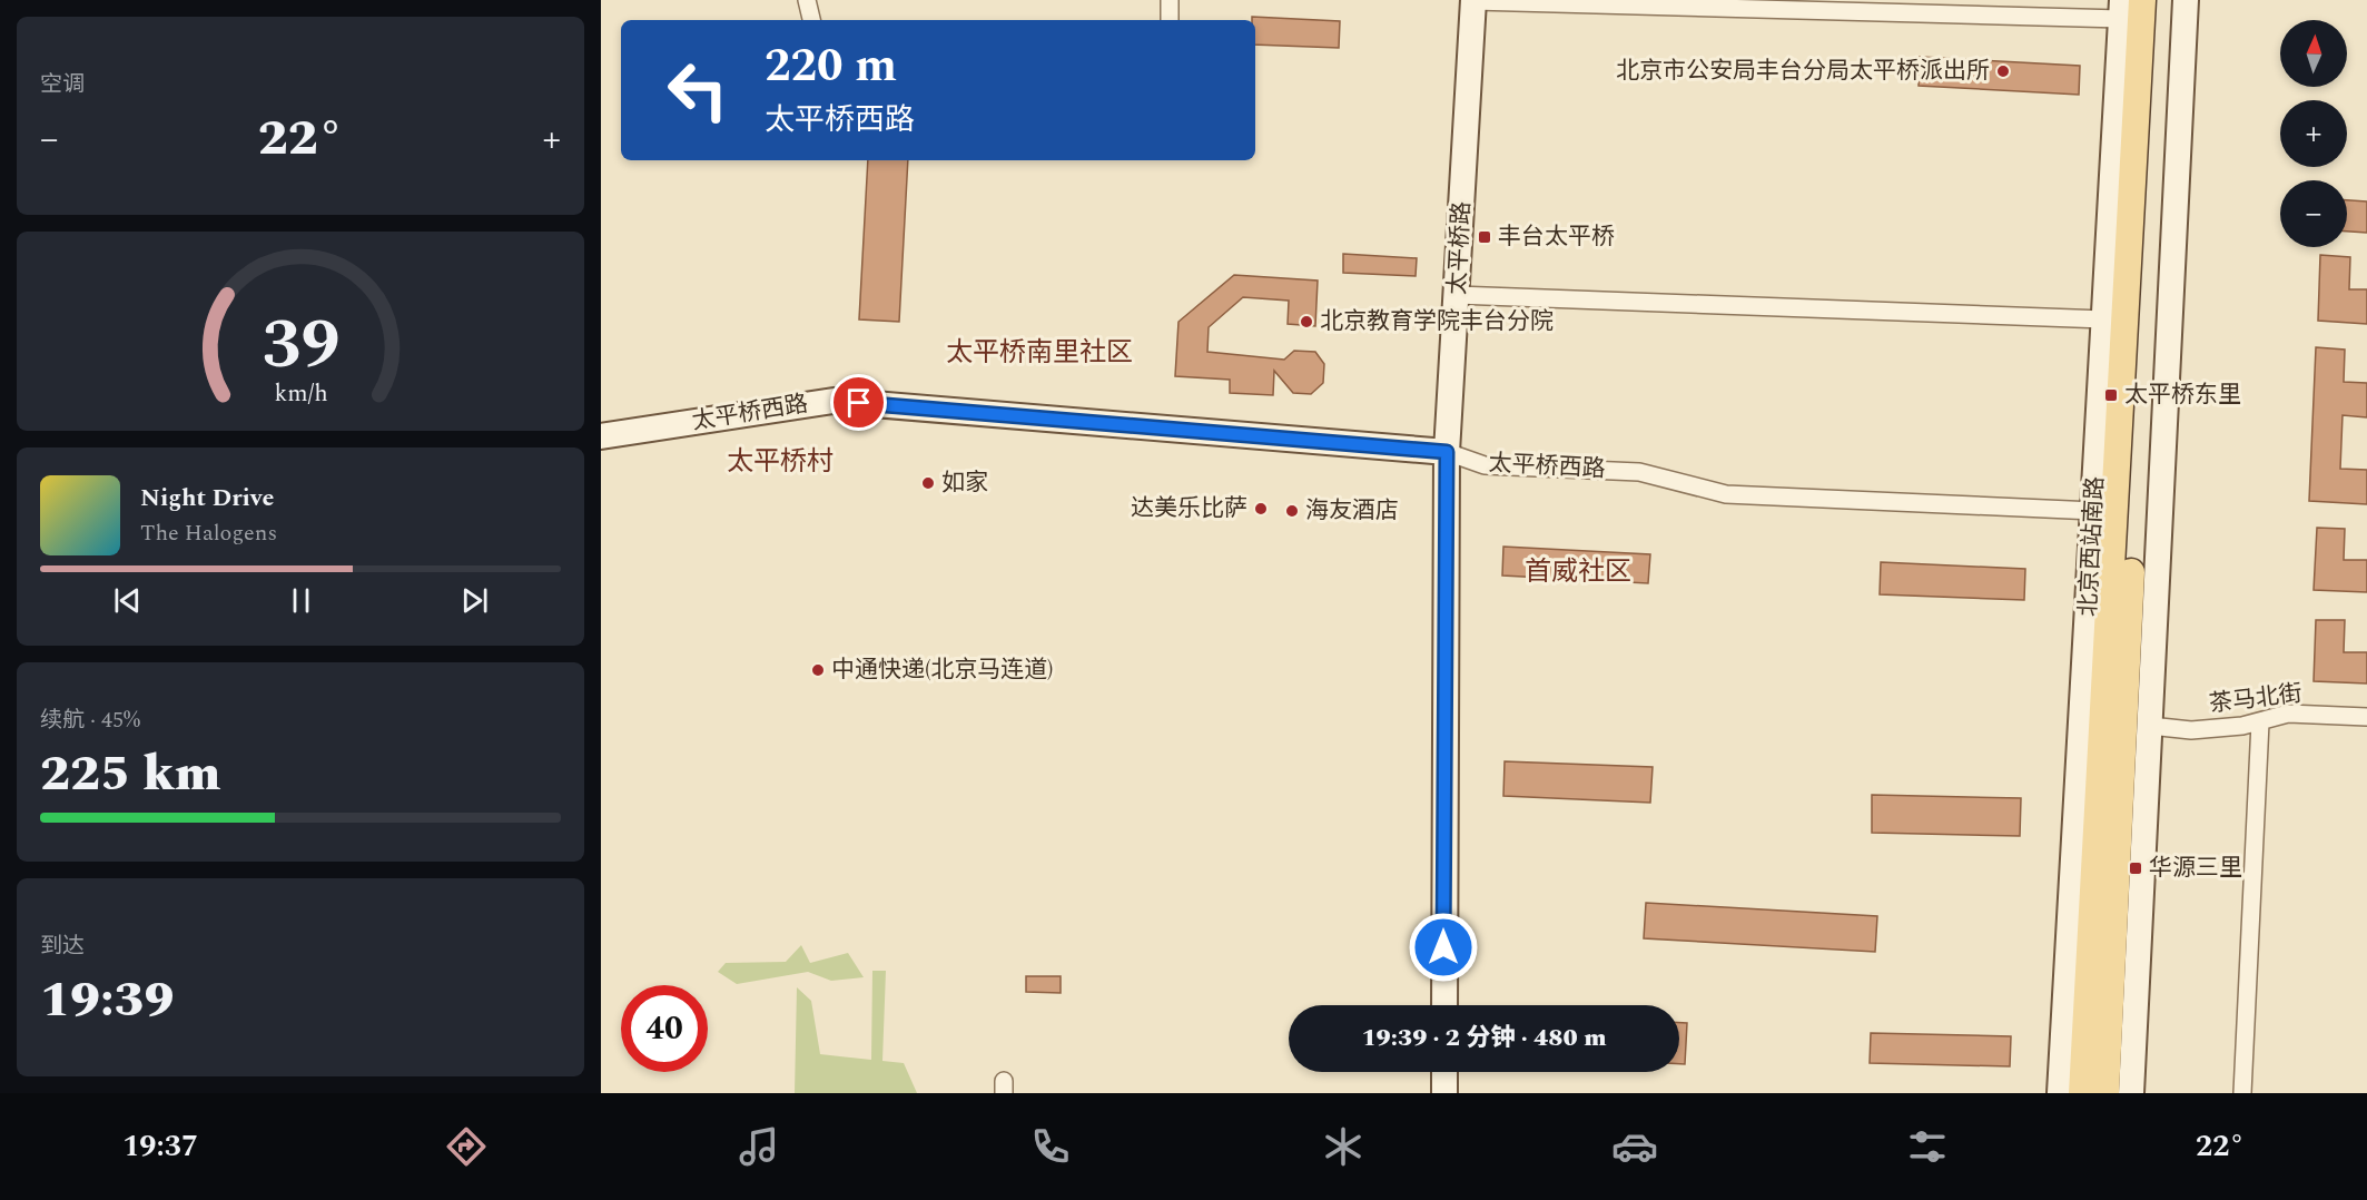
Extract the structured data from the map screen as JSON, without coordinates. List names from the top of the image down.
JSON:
{
  "streets": {
    "main road": ["北京西站南路"],
    "street": ["太平桥路", "太平桥西路", "茶马北街"]
  },
  "crossings": [
    ["太平桥路", "太平桥西路"],
    ["太平桥西路", "北京西站南路"]
  ],
  "districts": ["太平桥南里社区", "太平桥村", "首威社区"],
  "places": {
    "other": [
      "北京市公安局丰台分局太平桥派出所",
      "北京教育学院丰台分院",
      "如家",
      "达美乐比萨",
      "海友酒店",
      "中通快递(北京马连道)"
    ],
    "transit": ["丰台太平桥", "太平桥东里", "华源三里"]
  },
  "north": "top",
  "page": {
    "tile": [
      "空调",
      ["续航 · 45%", "225 km"],
      ["到达", "19:39"]
    ],
    "map_buttons": ["+", "−"],
    "turn": ["220 m", "太平桥西路"],
    "heat": ["−", "22°", "+"],
    "song": ["Night Drive", "The Halogens"],
    "limit": "40",
    "trip": "19:39 · 2 分钟 · 480 m",
    "tabs": ["19:37", "22°"],
    "gauge": ["39", "km/h"]
  }
}
